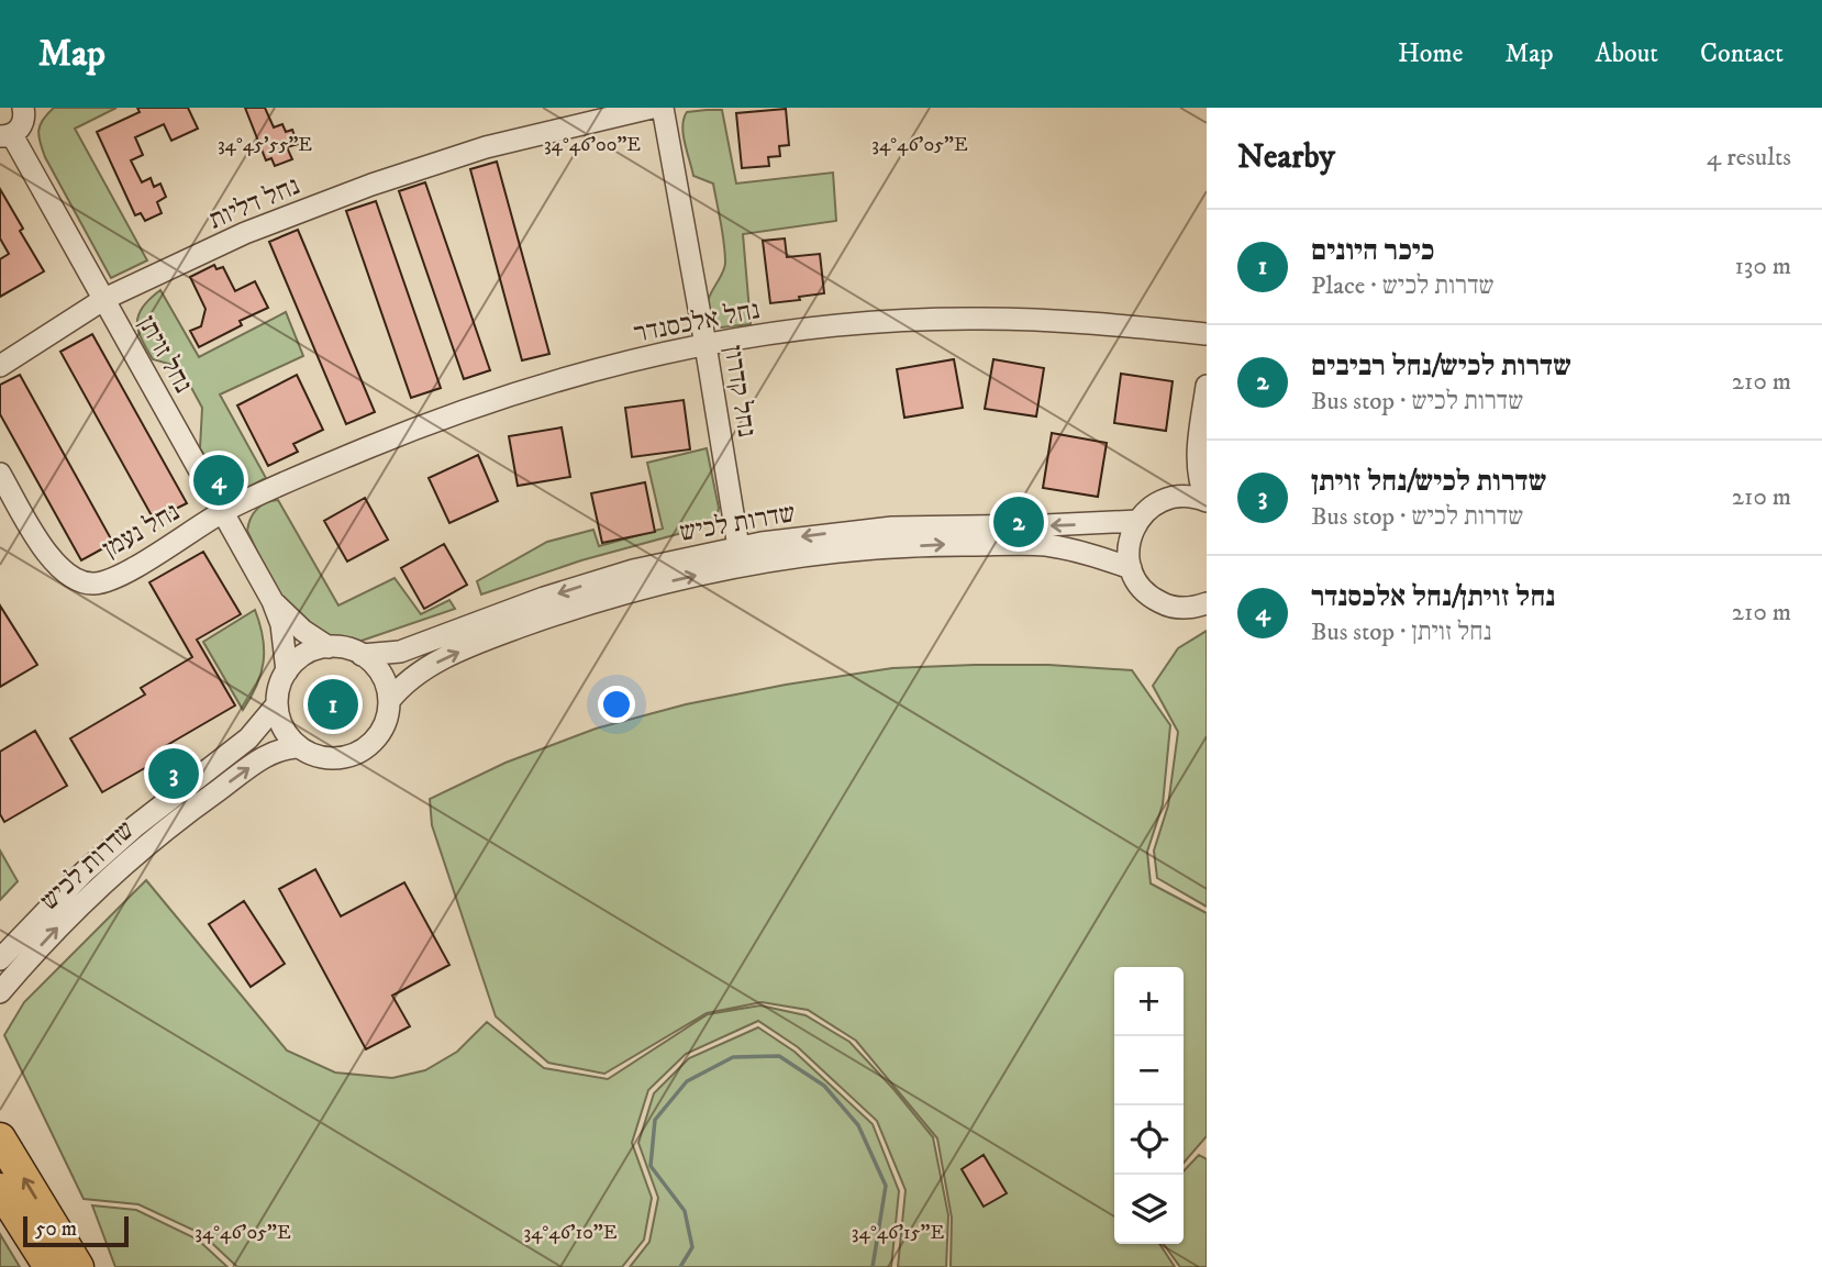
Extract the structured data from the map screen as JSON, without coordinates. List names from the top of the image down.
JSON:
{
  "streets": {
    "street": [
      "נחל דליות",
      "נחל אלכסנדר",
      "נחל זויתן",
      "נחל קדרון",
      "שדרות לכיש",
      "נחל נעמן"
    ]
  },
  "crossings": [
    ["נחל דליות", "נחל זויתן"],
    ["נחל אלכסנדר", "נחל זויתן"],
    ["נחל אלכסנדר", "נחל קדרון"],
    ["נחל אלכסנדר", "נחל נעמן"],
    ["נחל זויתן", "שדרות לכיש"],
    ["נחל זויתן", "נחל נעמן"],
    ["נחל קדרון", "שדרות לכיש"]
  ],
  "scale_bar": "50 m",
  "page": {
    "header": "Map",
    "nav": [
      "Home",
      "Map",
      "About",
      "Contact"
    ],
    "heading": ["Nearby", "4 results"],
    "list": [
      {
        "mark": "1",
        "name": "כיכר היונים",
        "note": "Place · שדרות לכיש",
        "value": "130 m"
      },
      {
        "mark": "2",
        "name": "שדרות לכיש/נחל רביבים",
        "note": "Bus stop · שדרות לכיש",
        "value": "210 m"
      },
      {
        "mark": "3",
        "name": "שדרות לכיש/נחל זויתן",
        "note": "Bus stop · שדרות לכיש",
        "value": "210 m"
      },
      {
        "mark": "4",
        "name": "נחל זויתן/נחל אלכסנדר",
        "note": "Bus stop · נחל זויתן",
        "value": "210 m"
      }
    ],
    "pins": [
      "4",
      "2",
      "1",
      "3"
    ],
    "map_buttons": ["+", "−"],
    "scale": "50 m"
  },
  "coordinates": [
    "34°45'55\"E",
    "34°46'00\"E",
    "34°46'05\"E",
    "34°46'10\"E",
    "34°46'15\"E"
  ]
}
